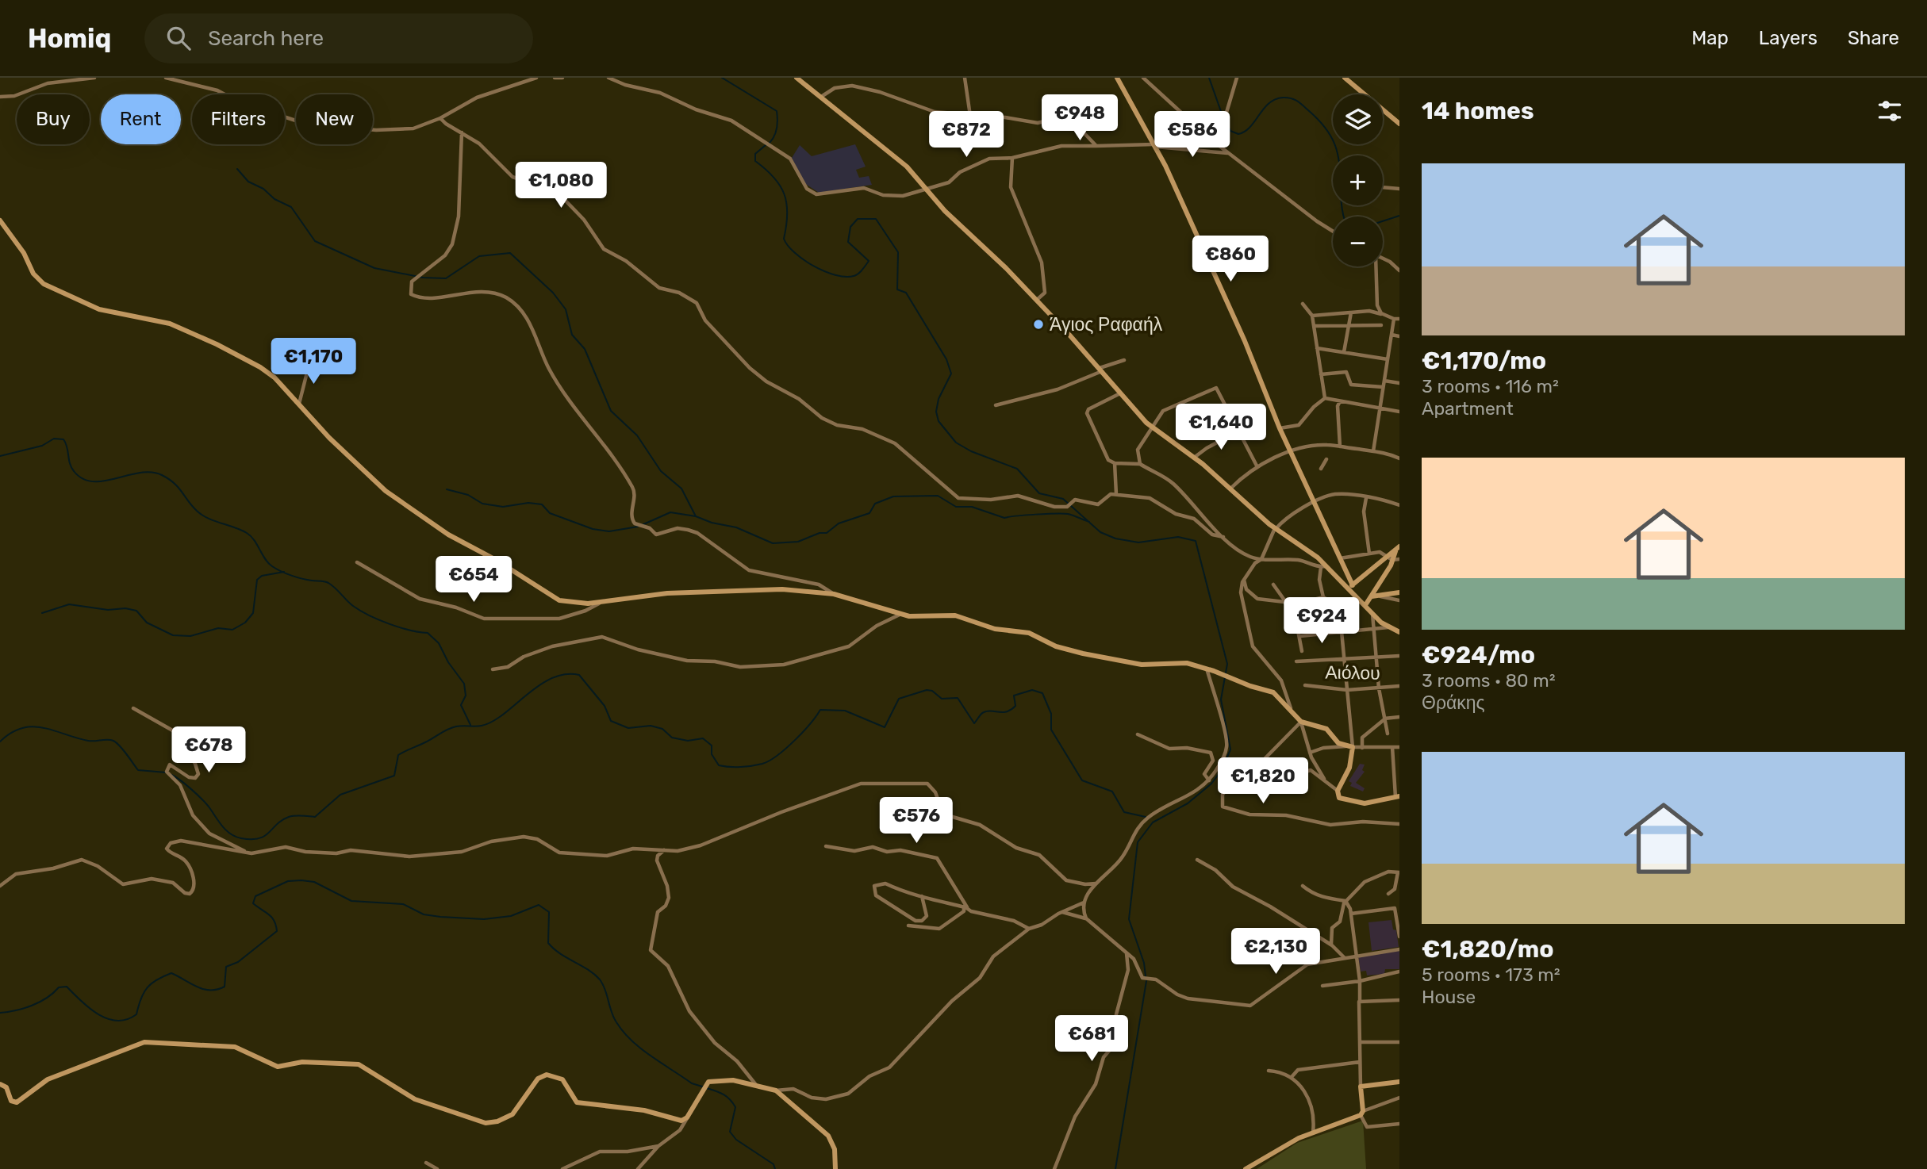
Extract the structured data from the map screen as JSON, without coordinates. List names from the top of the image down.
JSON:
{
  "streets": {
    "street": ["Αιόλου"]
  },
  "places": ["Άγιος Ραφαήλ"],
  "page": {
    "header": "Homiq",
    "search": "Search here",
    "nav": ["Map", "Layers", "Share"],
    "heading": "14 homes",
    "map_buttons": ["+", "−"],
    "price": [
      "€948",
      "€872",
      "€586",
      "€1,080",
      "€860",
      "€1,170",
      "€1,640",
      "€654",
      "€924",
      "€678",
      "€1,820",
      "€576",
      "€2,130",
      "€681"
    ],
    "chip": [
      "Buy",
      "Rent",
      "Filters",
      "New"
    ],
    "list": [
      {
        "name": "€1,170/mo",
        "note": "3 rooms · 116 m² · Apartment"
      },
      {
        "name": "€924/mo",
        "note": "3 rooms · 80 m² · Θράκης"
      },
      {
        "name": "€1,820/mo",
        "note": "5 rooms · 173 m² · House"
      }
    ]
  }
}
